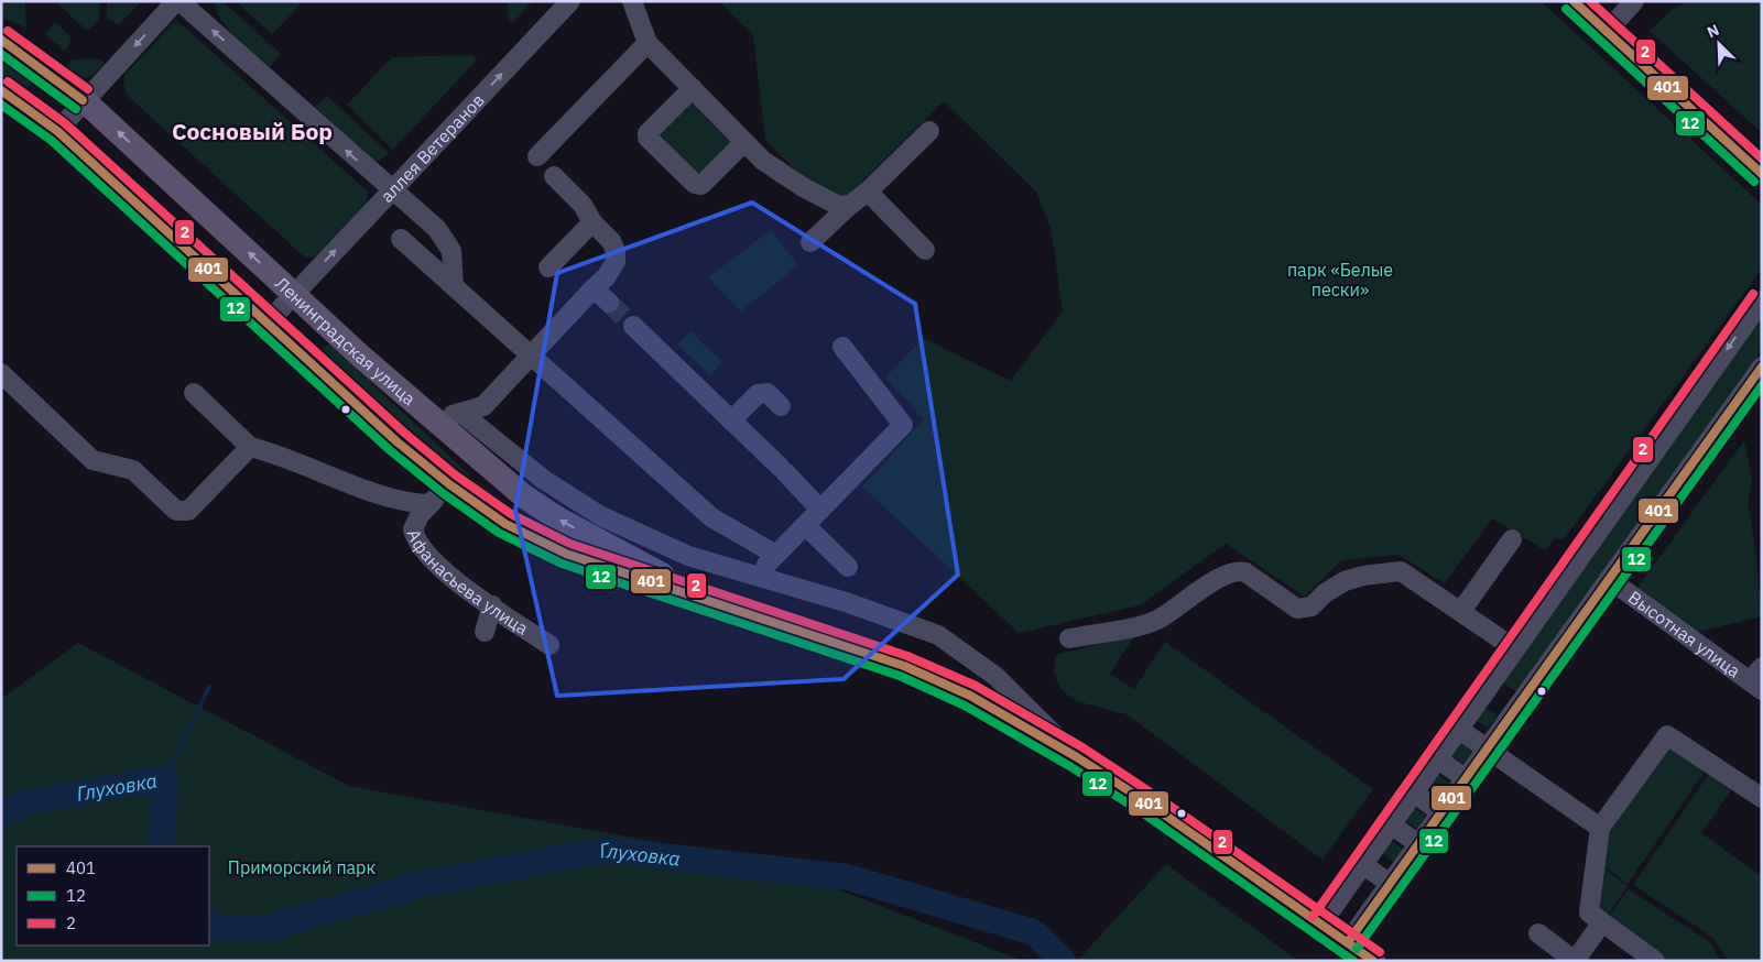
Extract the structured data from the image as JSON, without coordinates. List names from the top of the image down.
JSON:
{
  "streets": {
    "main road": ["Ленинградская улица"],
    "street": ["аллея Ветеранов", "Афанасьева улица", "Высотная улица"]
  },
  "crossings": [
    ["аллея Ветеранов", "Ленинградская улица"],
    ["Ленинградская улица", "Афанасьева улица"]
  ],
  "districts": ["Сосновый Бор"],
  "water": ["Глуховка"],
  "parks": ["парк «Белые пески»", "Приморский парк"],
  "lines": ["transit line 401", "transit line 2", "transit line 12"],
  "legend": ["401", "12", "2"],
  "north": "top left"
}
